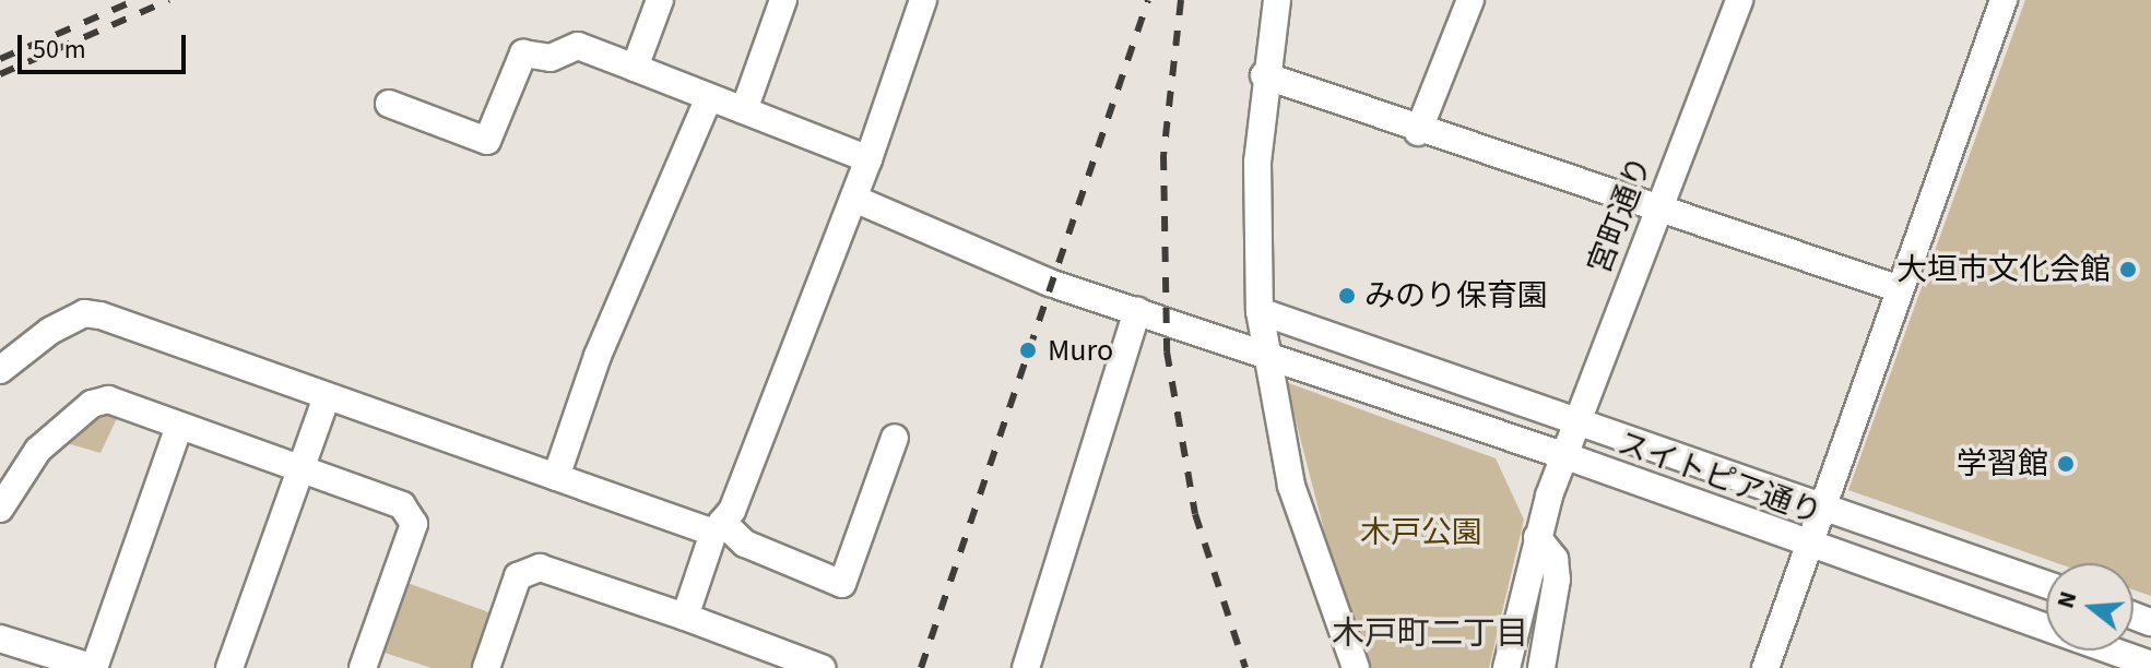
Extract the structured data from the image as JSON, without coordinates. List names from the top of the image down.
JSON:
{
  "streets": {
    "street": ["宮町通り", "スイトピア通り"]
  },
  "crossings": [
    ["宮町通り", "スイトピア通り"]
  ],
  "districts": ["木戸町二丁目"],
  "parks": ["木戸公園"],
  "places": [
    "大垣市文化会館",
    "みのり保育園",
    "Muro",
    "学習館"
  ],
  "scale_bar": "50 m",
  "north": "left"
}
